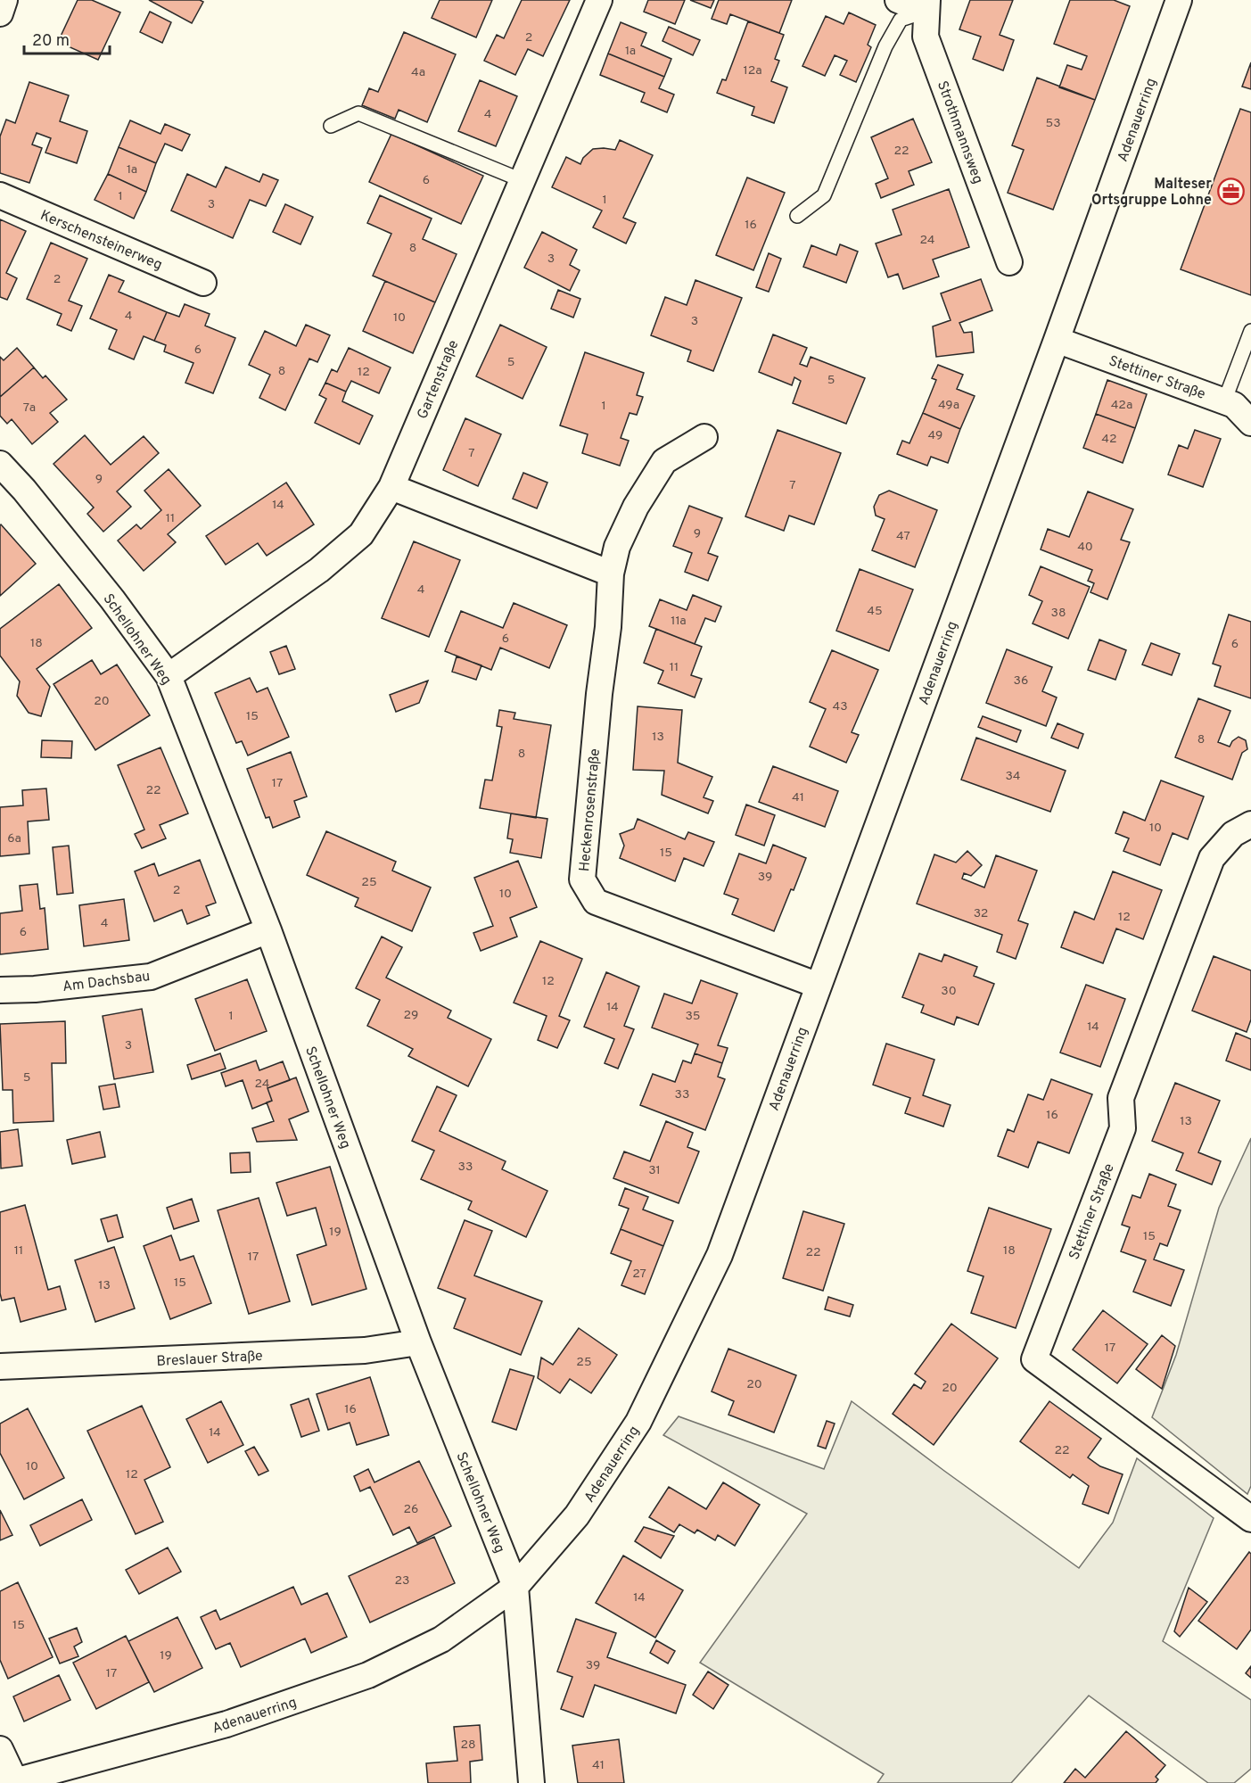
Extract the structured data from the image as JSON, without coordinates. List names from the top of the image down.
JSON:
{
  "streets": {
    "street": [
      "Adenauerring",
      "Strothmannsweg",
      "Kerschensteinerweg",
      "Stettiner Straße",
      "Gartenstraße",
      "Schellohner Weg",
      "Heckenrosenstraße",
      "Am Dachsbau",
      "Breslauer Straße"
    ]
  },
  "crossings": [
    ["Adenauerring", "Stettiner Straße"],
    ["Adenauerring", "Schellohner Weg"],
    ["Adenauerring", "Heckenrosenstraße"],
    ["Gartenstraße", "Schellohner Weg"],
    ["Schellohner Weg", "Am Dachsbau"],
    ["Schellohner Weg", "Breslauer Straße"]
  ],
  "places": {
    "office": ["Malteser Ortsgruppe Lohne"]
  },
  "house_numbers": [
    "2",
    "1a",
    "12a",
    "4a",
    "4",
    "53",
    "22",
    "1a",
    "6",
    "1",
    "1",
    "3",
    "16",
    "24",
    "8",
    "3",
    "2",
    "4",
    "10",
    "3",
    "6",
    "5",
    "8",
    "12",
    "5",
    "49a",
    "42a",
    "1",
    "7a",
    "49",
    "42",
    "7",
    "9",
    "7",
    "14",
    "11",
    "9",
    "47",
    "40",
    "4",
    "45",
    "38",
    "11a",
    "6",
    "18",
    "6",
    "11",
    "36",
    "20",
    "43",
    "15",
    "13",
    "8",
    "8",
    "34",
    "17",
    "22",
    "41",
    "10",
    "6a",
    "15",
    "39",
    "25",
    "2",
    "10",
    "32",
    "12",
    "4",
    "6",
    "12",
    "30",
    "14",
    "29",
    "1",
    "35",
    "14",
    "3",
    "5",
    "24",
    "33",
    "16",
    "13",
    "33",
    "31",
    "19",
    "15",
    "11",
    "18",
    "22",
    "17",
    "27",
    "15",
    "13",
    "17",
    "25",
    "20",
    "20",
    "16",
    "14",
    "22",
    "10",
    "12",
    "26",
    "23",
    "14",
    "15",
    "19",
    "39",
    "17",
    "28",
    "41"
  ],
  "scale_bar": "20 m"
}
